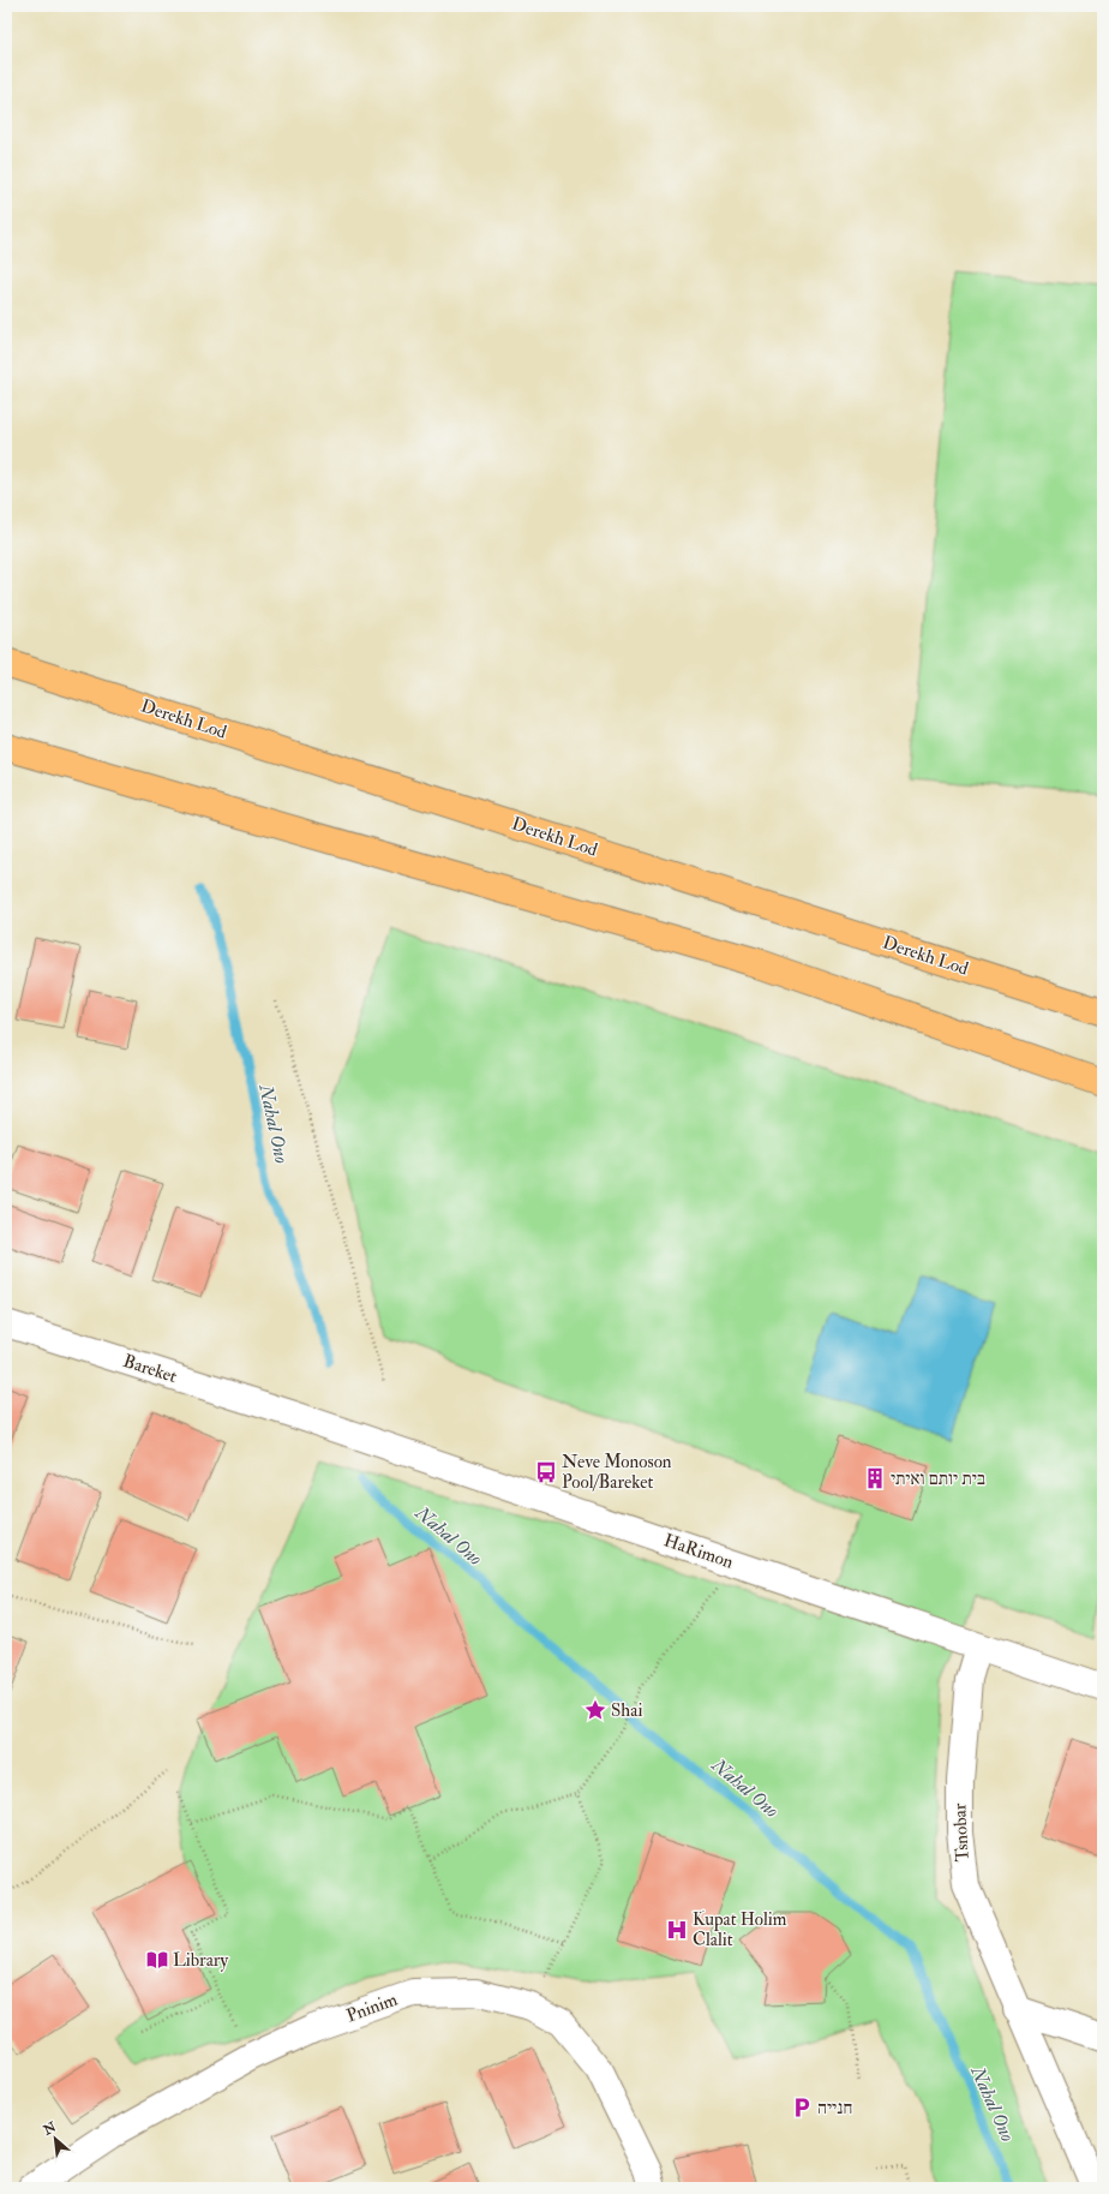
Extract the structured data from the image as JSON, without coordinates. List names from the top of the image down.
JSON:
{
  "streets": {
    "main road": ["Derekh Lod"],
    "street": [
      "Bareket",
      "HaRimon",
      "Tsnobar",
      "Pninim"
    ]
  },
  "crossings": [
    ["Bareket", "HaRimon"],
    ["HaRimon", "Tsnobar"]
  ],
  "water": ["Nahal Ono"],
  "places": {
    "bus stop": ["Neve Monoson Pool/Bareket"],
    "building": ["בית יותם ואיתי"],
    "place": ["Shai"],
    "hospital": ["Kupat Holim Clalit"],
    "library": ["Library"],
    "parking": ["חנייה"]
  },
  "north": "top left"
}
